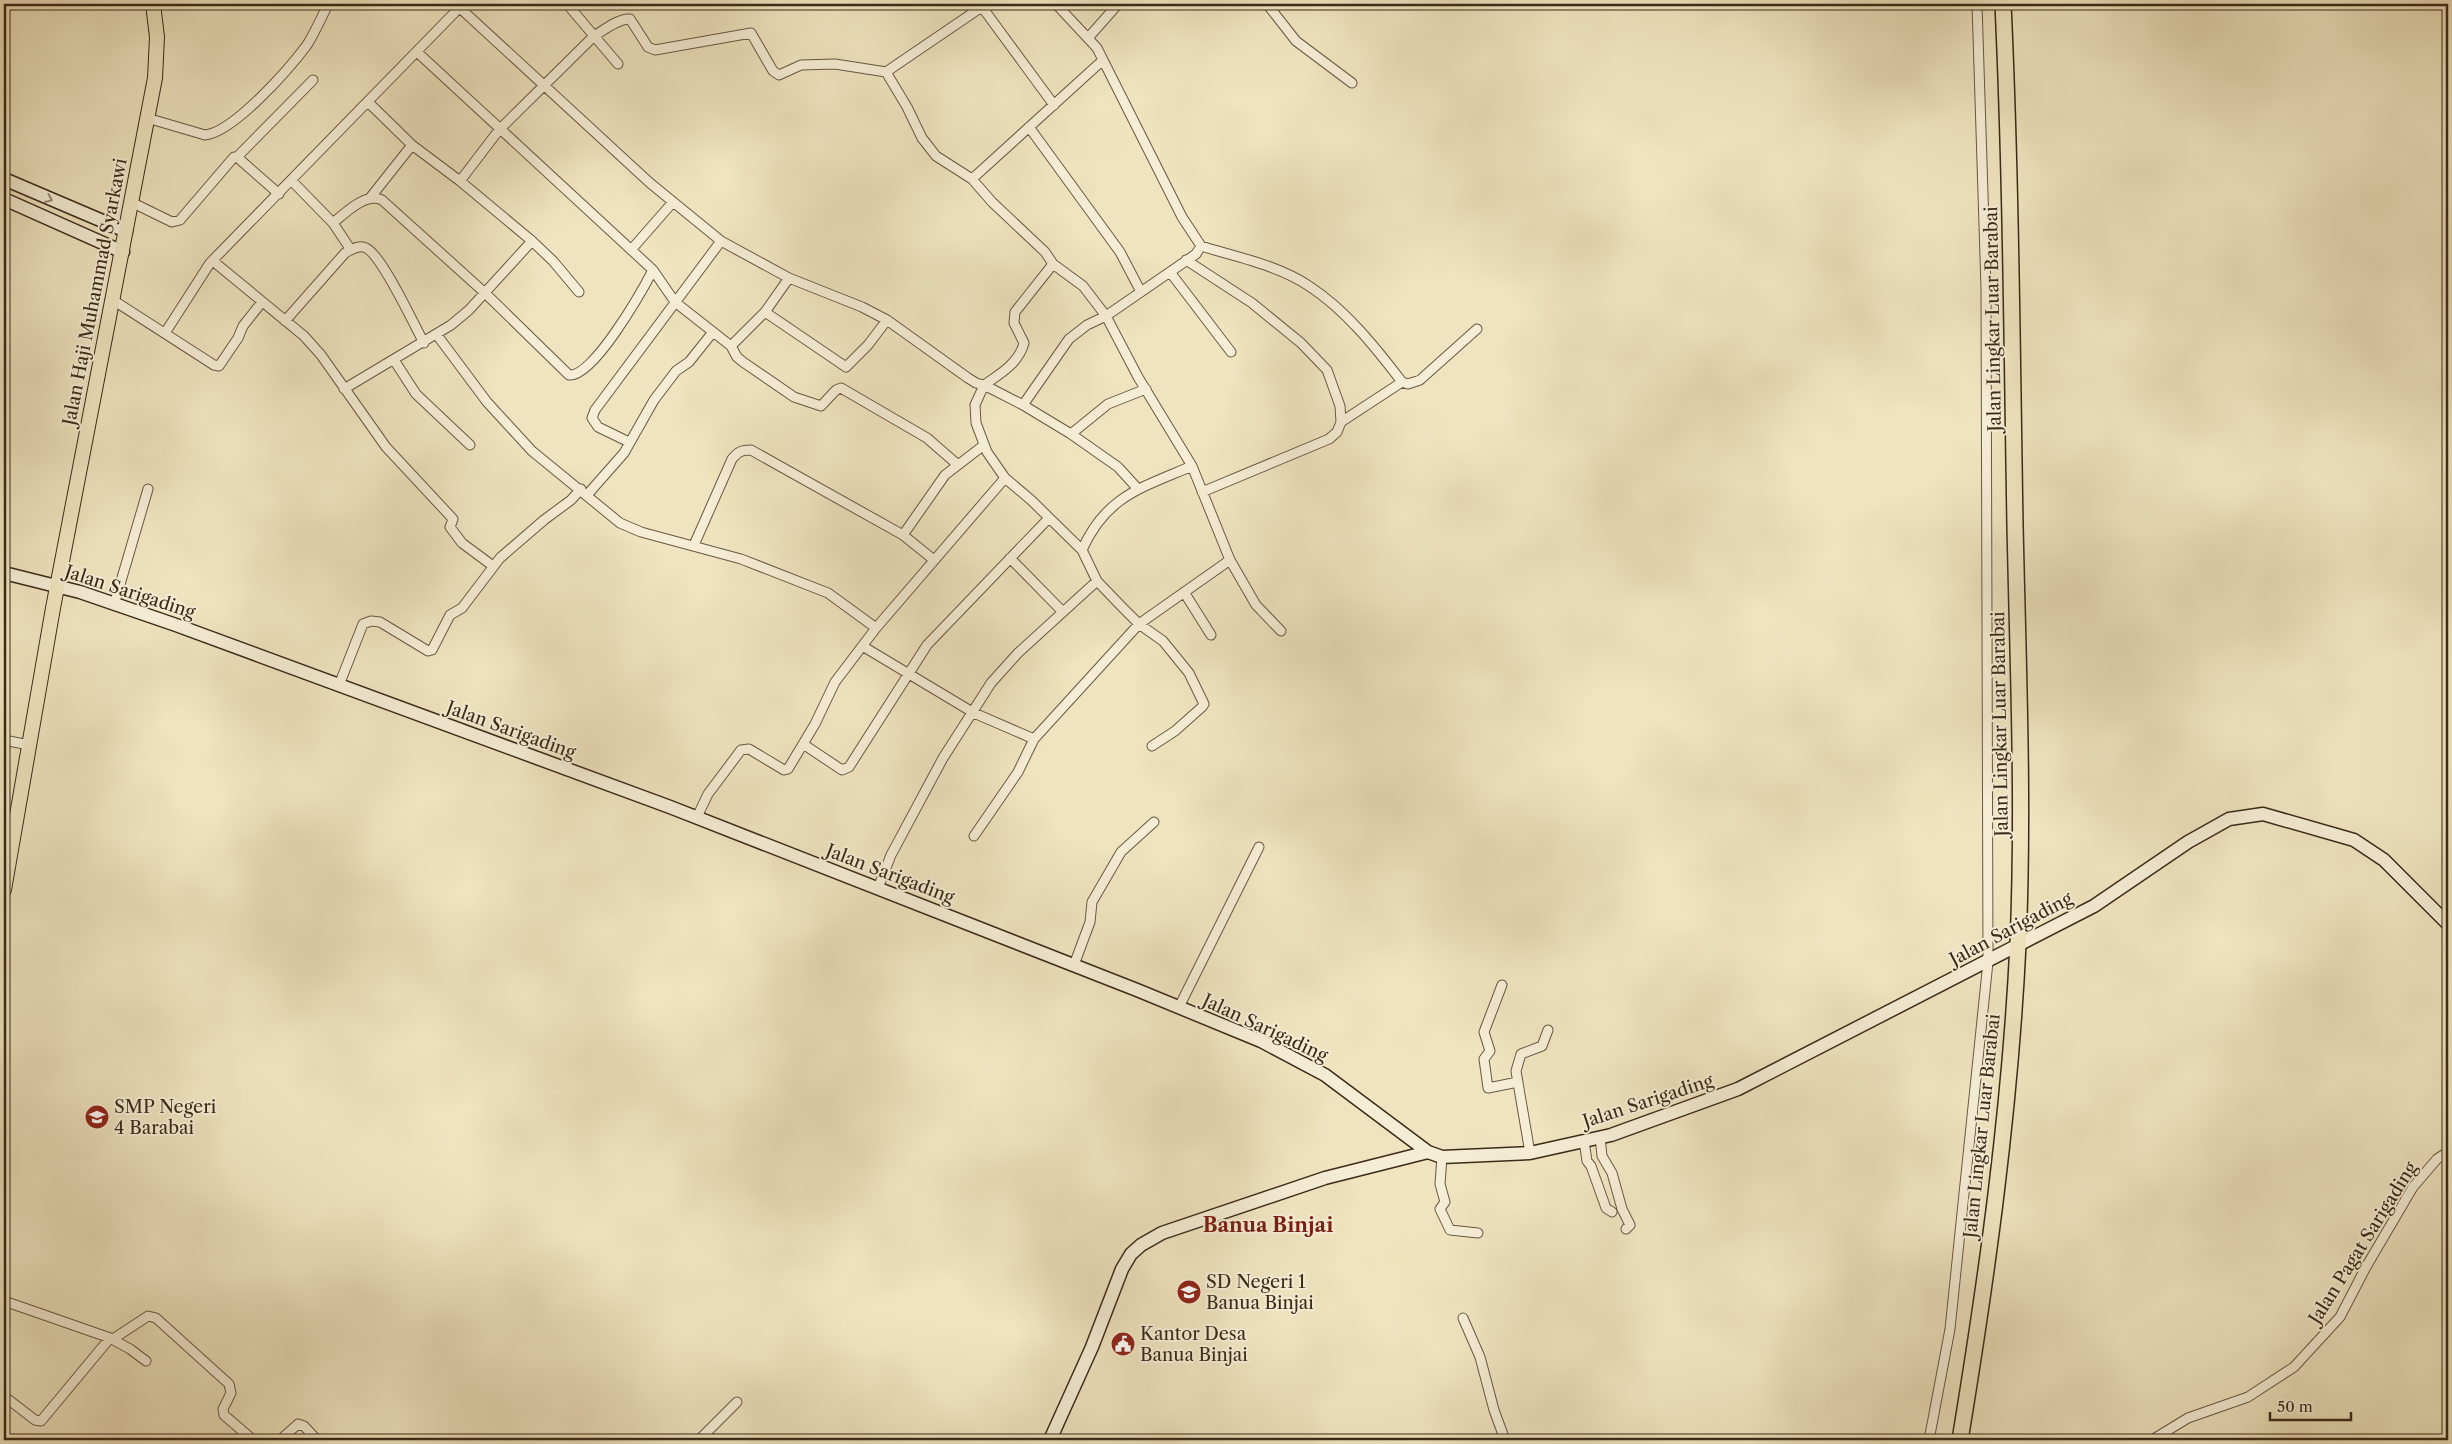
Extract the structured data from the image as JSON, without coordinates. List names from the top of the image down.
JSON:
{
  "streets": {
    "highway": ["Jalan Lingkar Luar Barabai"],
    "main road": ["Jalan Haji Muhammad Syarkawi"],
    "street": ["Jalan Sarigading", "Jalan Pagat Sarigading"]
  },
  "crossings": [
    ["Jalan Haji Muhammad Syarkawi", "Jalan Sarigading"],
    ["Jalan Lingkar Luar Barabai", "Jalan Sarigading"]
  ],
  "districts": ["Banua Binjai"],
  "places": {
    "school or university": ["SMP Negeri 4 Barabai", "SD Negeri 1 Banua Binjai"],
    "public building": ["Kantor Desa Banua Binjai"]
  },
  "scale_bar": "50 m"
}
